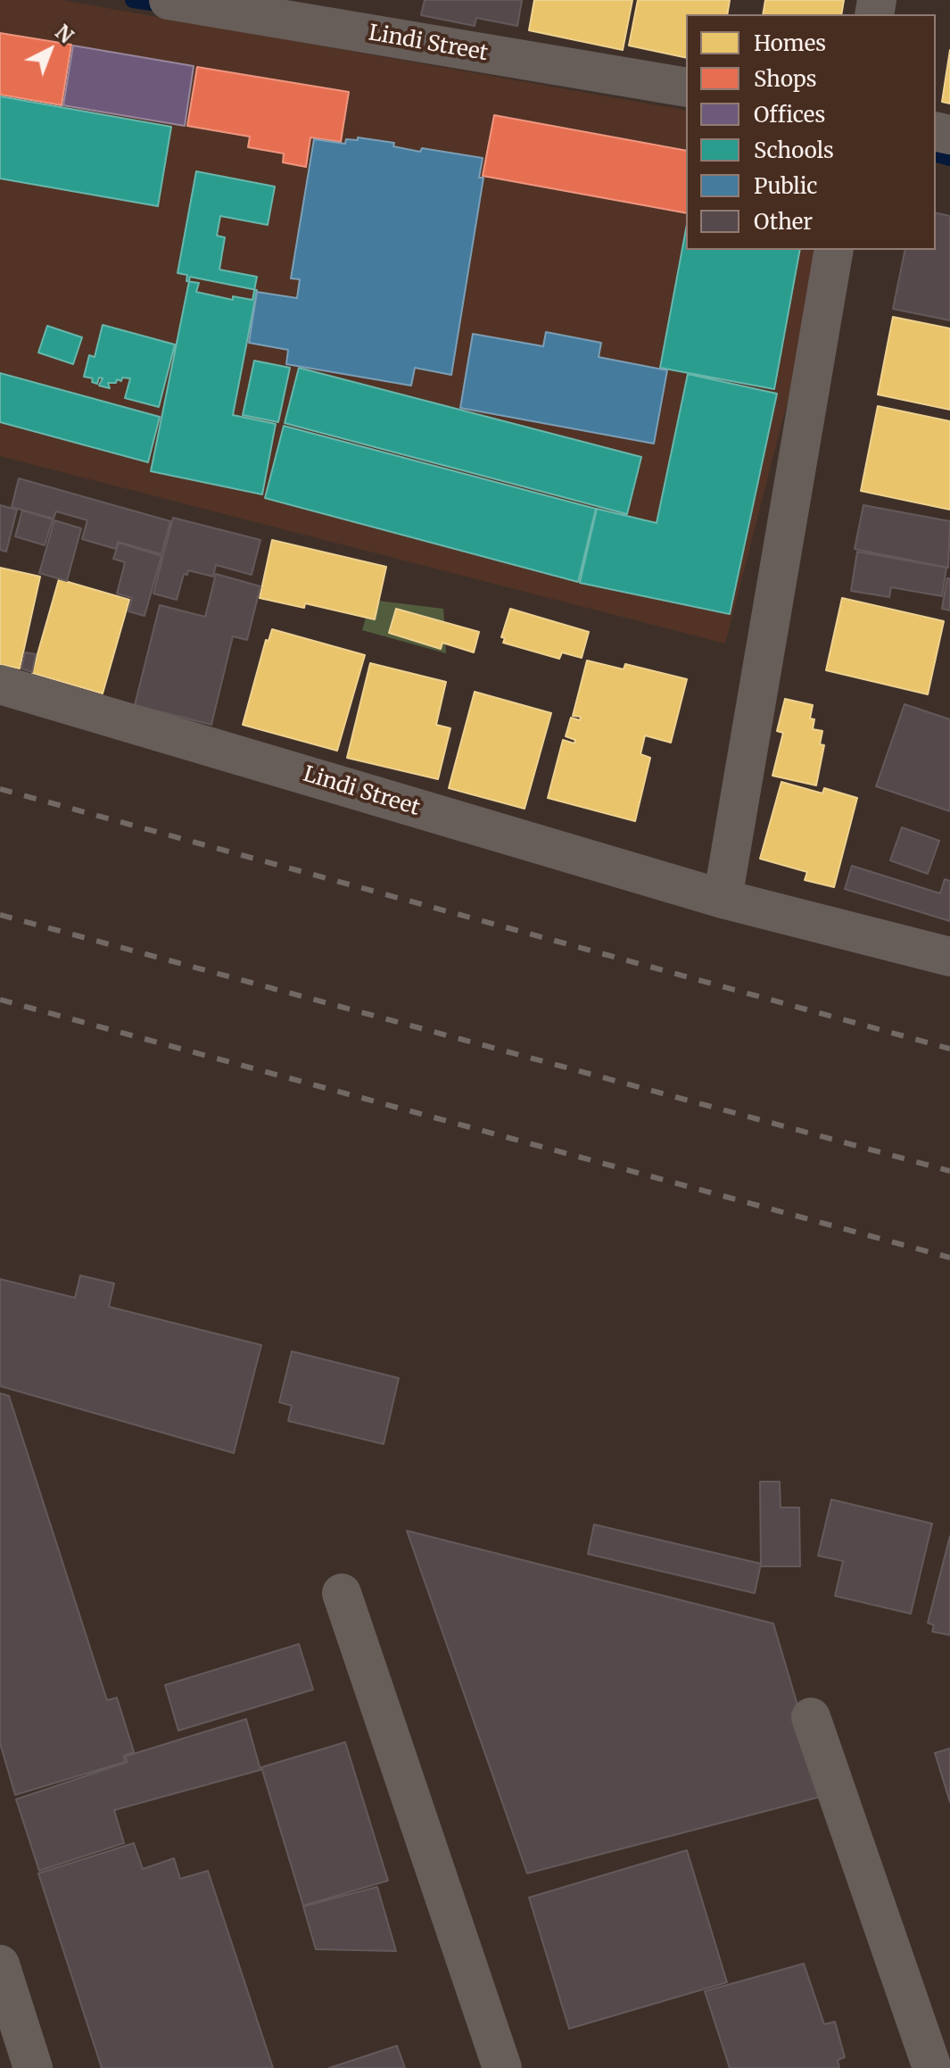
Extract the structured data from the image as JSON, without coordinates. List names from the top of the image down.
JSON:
{
  "streets": {
    "street": ["Lindi Street"]
  },
  "legend": [
    "Homes",
    "Shops",
    "Offices",
    "Schools",
    "Public",
    "Other"
  ],
  "north": "top right"
}
